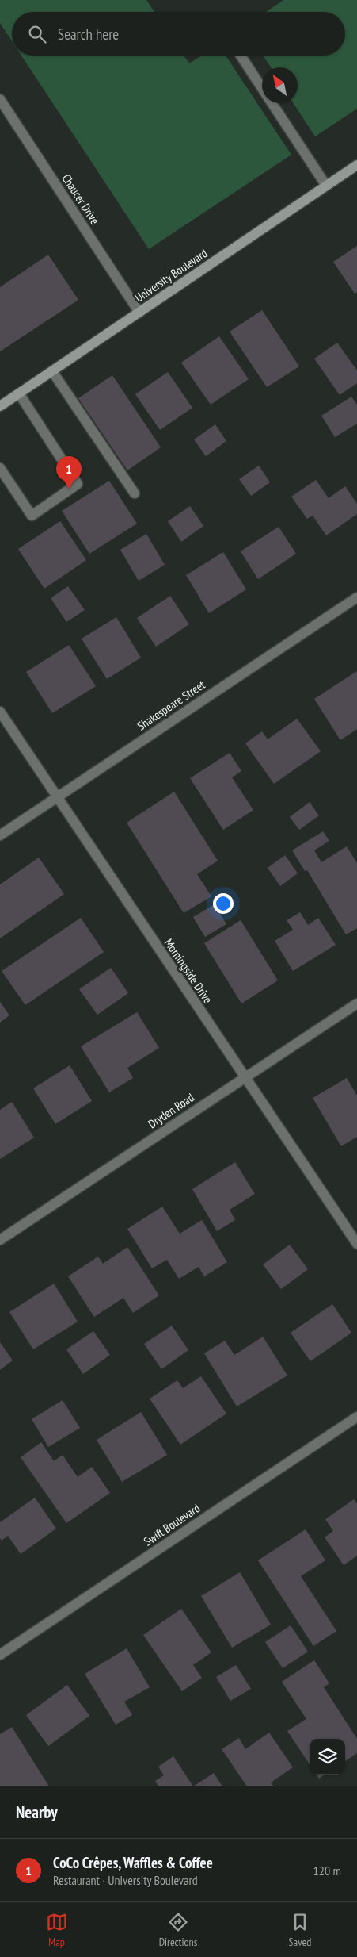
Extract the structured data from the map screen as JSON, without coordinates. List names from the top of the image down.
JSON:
{
  "streets": {
    "main road": ["University Boulevard"],
    "street": [
      "Chaucer Drive",
      "Shakespeare Street",
      "Morningside Drive",
      "Dryden Road",
      "Swift Boulevard"
    ]
  },
  "crossings": [
    ["Chaucer Drive", "University Boulevard"],
    ["Shakespeare Street", "Morningside Drive"],
    ["Morningside Drive", "Dryden Road"]
  ],
  "north": "top left",
  "page": {
    "search": "Search here",
    "pins": "1",
    "heading": "Nearby",
    "list": [
      {
        "mark": "1",
        "name": "CoCo Crêpes, Waffles & Coffee",
        "note": "Restaurant · University Boulevard",
        "value": "120 m"
      }
    ],
    "nav": ["Map", "Directions", "Saved"]
  }
}
